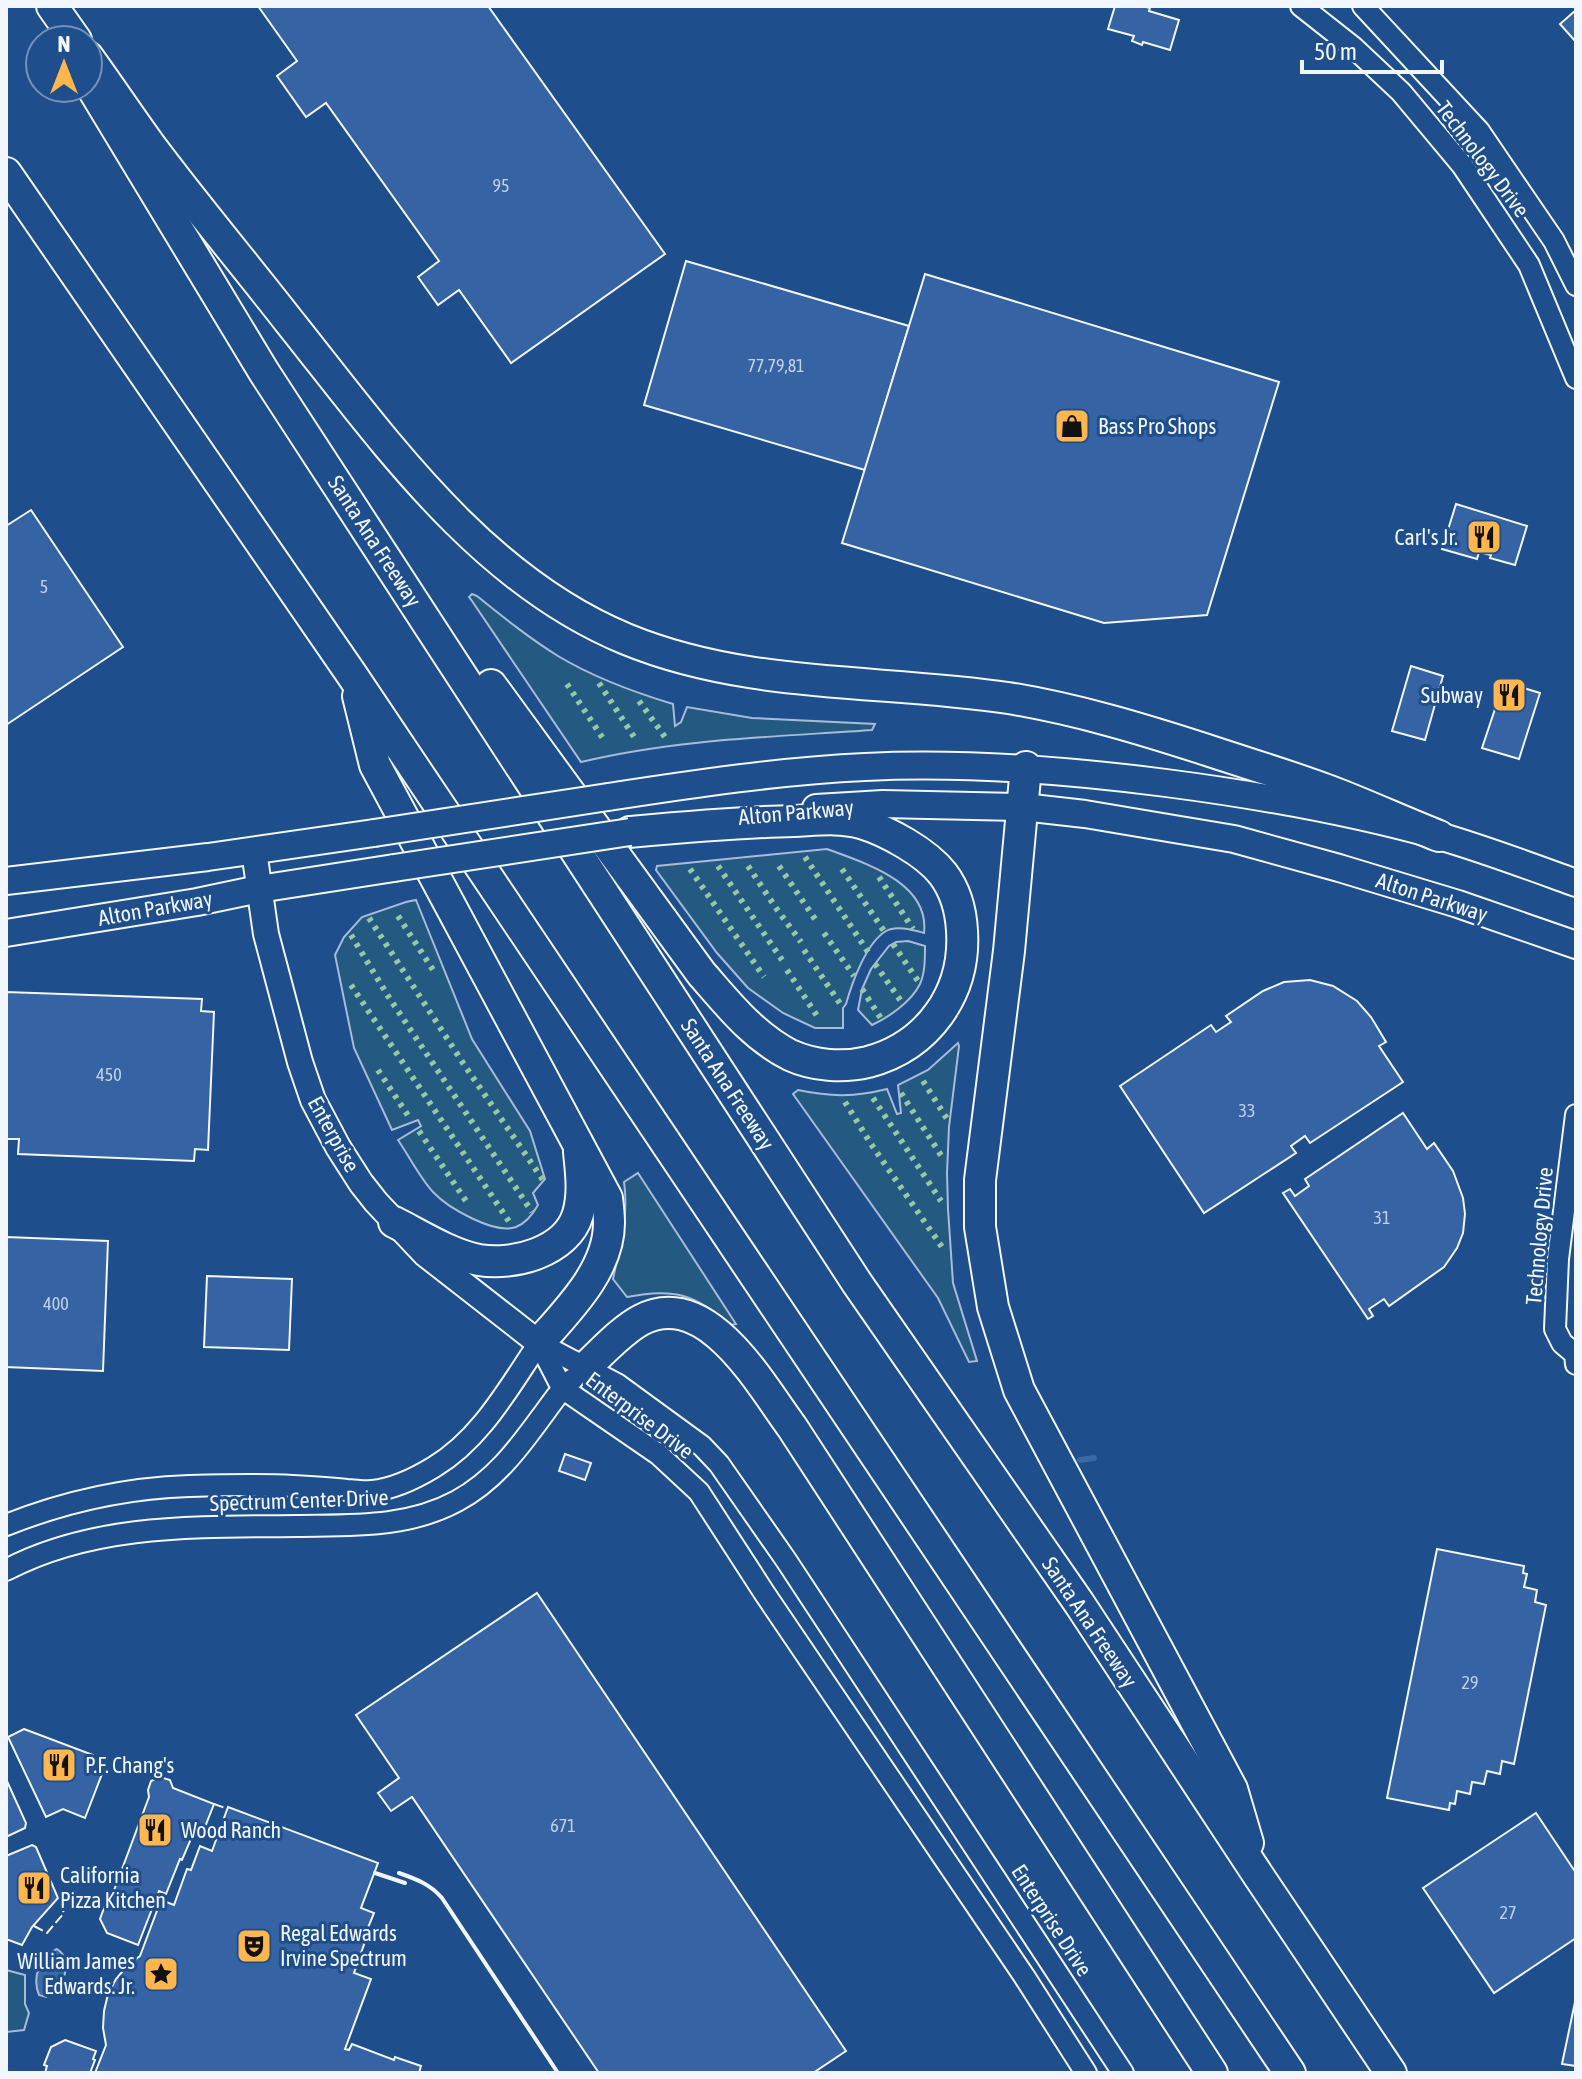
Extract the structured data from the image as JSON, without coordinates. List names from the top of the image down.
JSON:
{
  "streets": {
    "highway": ["Santa Ana Freeway"],
    "main road": ["Alton Parkway", "Enterprise"],
    "street": ["Technology Drive", "Enterprise Drive", "Spectrum Center Drive"]
  },
  "crossings": [
    ["Alton Parkway", "Enterprise"],
    ["Enterprise", "Enterprise Drive"],
    ["Enterprise", "Spectrum Center Drive"],
    ["Enterprise Drive", "Spectrum Center Drive"]
  ],
  "places": {
    "shop": ["Bass Pro Shops"],
    "restaurant": [
      "Carl's Jr.",
      "Subway",
      "P.F. Chang's",
      "Wood Ranch",
      "California Pizza Kitchen"
    ],
    "theatre": ["Regal Edwards Irvine Spectrum"],
    "place": ["William James Edwards. Jr."]
  },
  "house_numbers": [
    "95",
    "77,79,81",
    "5",
    "450",
    "33",
    "31",
    "400",
    "29",
    "671",
    "27"
  ],
  "scale_bar": "50 m",
  "north": "top"
}
